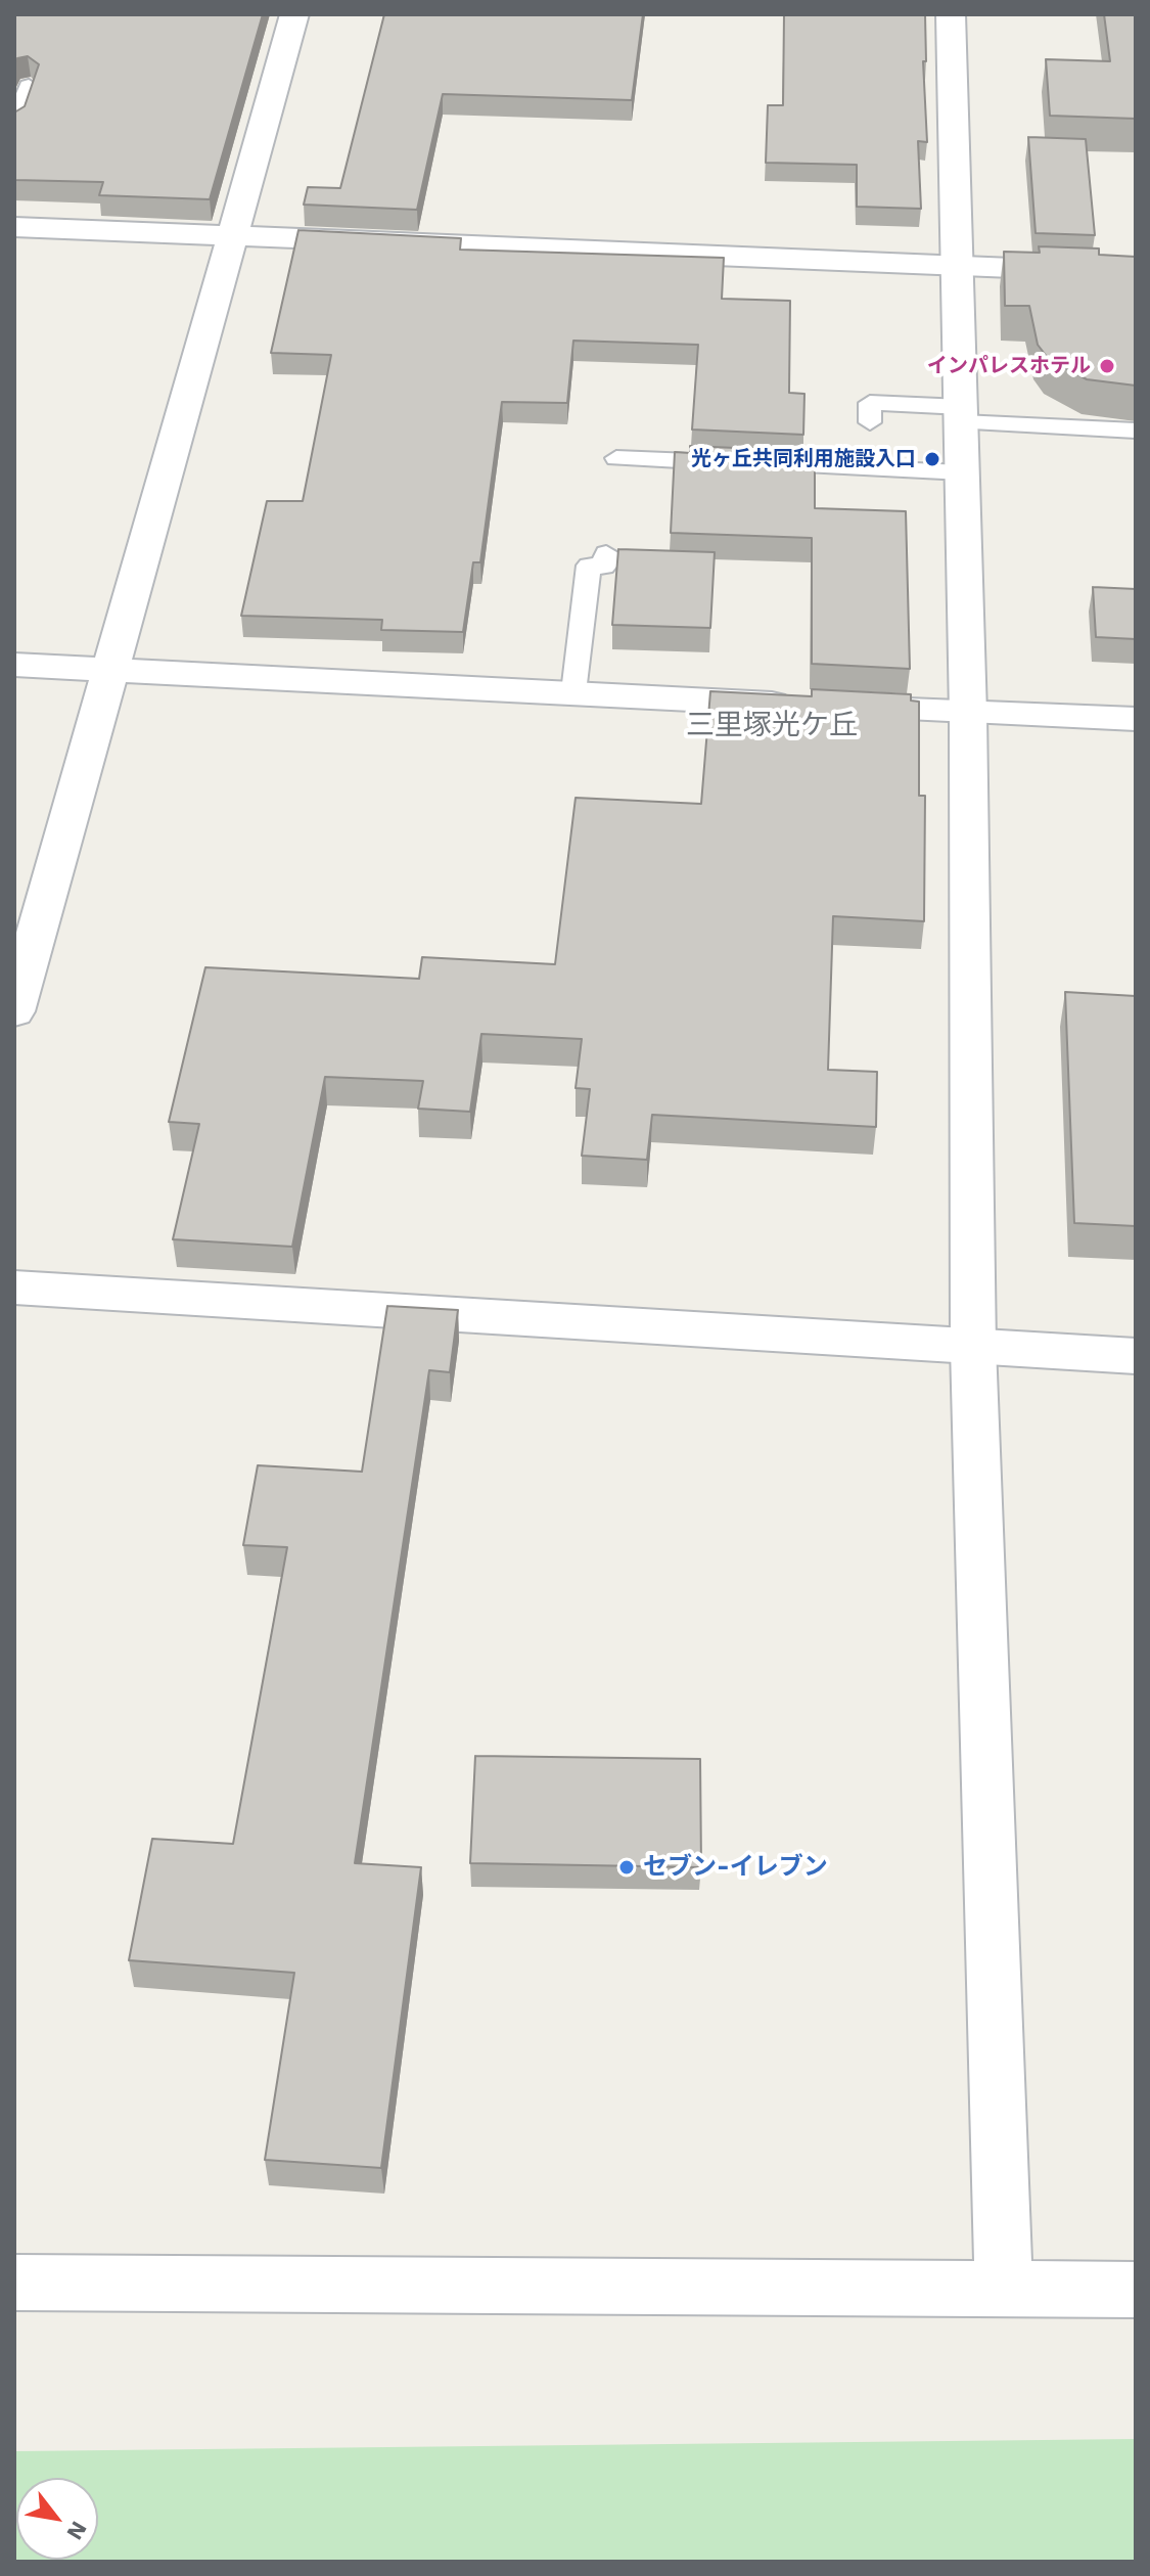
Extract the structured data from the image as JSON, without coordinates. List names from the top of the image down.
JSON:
{
  "districts": ["三里塚光ケ丘"],
  "places": ["インパレスホテル", "光ヶ丘共同利用施設入口", "セブン-イレブン"],
  "north": "bottom right"
}
